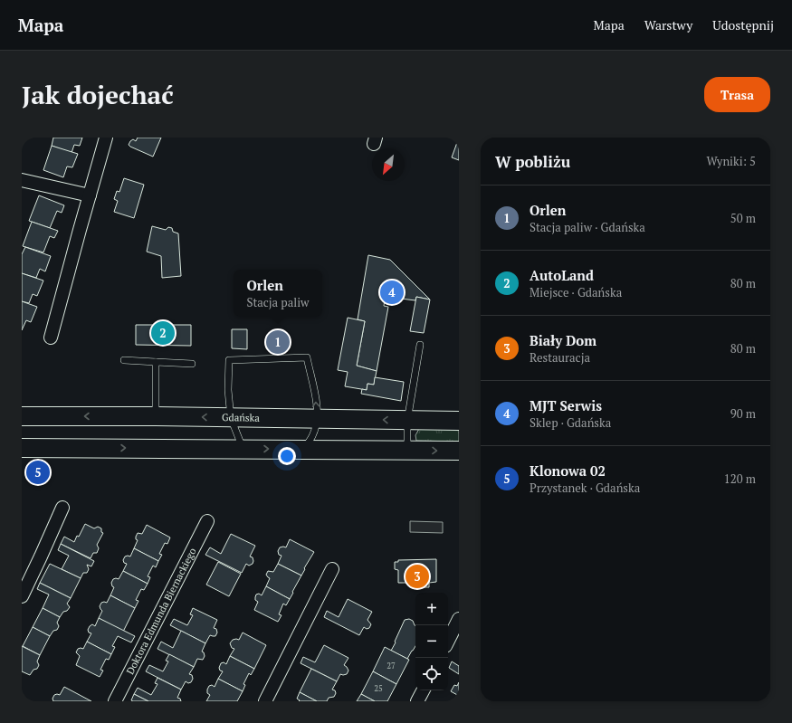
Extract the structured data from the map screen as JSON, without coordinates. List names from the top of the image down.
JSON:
{
  "streets": {
    "main road": ["Gdańska"],
    "street": ["Doktora Edmunda Biernackiego"]
  },
  "house_numbers": ["27", "25"],
  "north": "bottom left",
  "page": {
    "header": "Mapa",
    "nav": ["Mapa", "Warstwy", "Udostępnij"],
    "buttons": "Trasa",
    "title": "Jak dojechać",
    "heading": ["W pobliżu", "Wyniki: 5"],
    "list": [
      {
        "mark": "1",
        "name": "Orlen",
        "note": "Stacja paliw · Gdańska",
        "value": "50 m"
      },
      {
        "mark": "2",
        "name": "AutoLand",
        "note": "Miejsce · Gdańska",
        "value": "80 m"
      },
      {
        "mark": "3",
        "name": "Biały Dom",
        "note": "Restauracja",
        "value": "80 m"
      },
      {
        "mark": "4",
        "name": "MJT Serwis",
        "note": "Sklep · Gdańska",
        "value": "90 m"
      },
      {
        "mark": "5",
        "name": "Klonowa 02",
        "note": "Przystanek · Gdańska",
        "value": "120 m"
      }
    ],
    "popup": ["Orlen", "Stacja paliw"],
    "pins": [
      "4",
      "2",
      "1",
      "5",
      "3"
    ],
    "map_buttons": ["+", "−"]
  }
}
